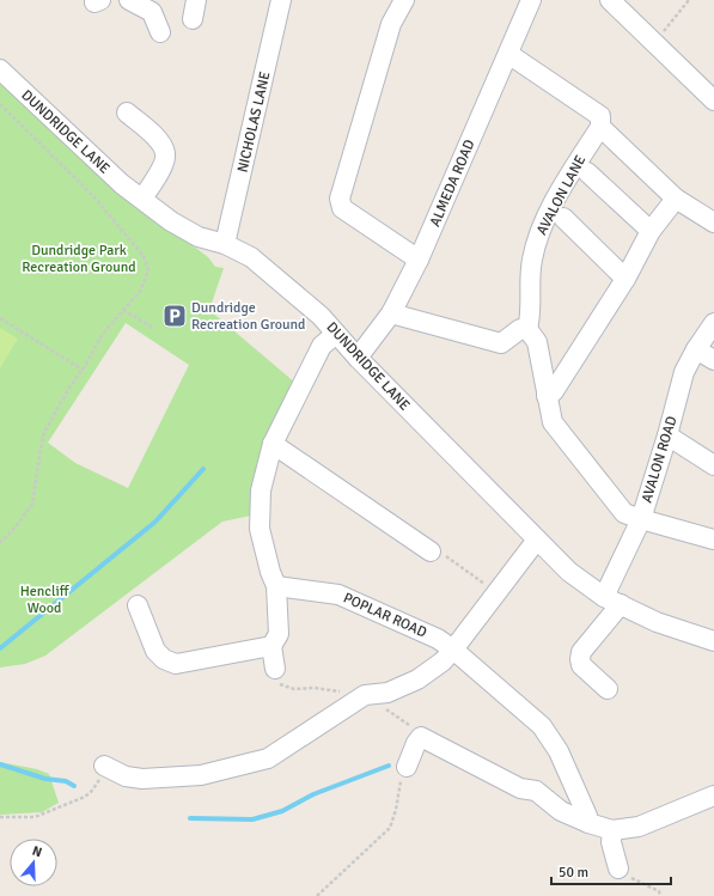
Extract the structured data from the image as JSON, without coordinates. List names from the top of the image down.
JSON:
{
  "streets": {
    "street": [
      "NICHOLAS LANE",
      "DUNDRIDGE LANE",
      "ALMEDA ROAD",
      "AVALON LANE",
      "AVALON ROAD",
      "POPLAR ROAD"
    ]
  },
  "crossings": [
    ["NICHOLAS LANE", "DUNDRIDGE LANE"],
    ["DUNDRIDGE LANE", "ALMEDA ROAD"],
    ["DUNDRIDGE LANE", "AVALON ROAD"]
  ],
  "parks": ["Dundridge Park Recreation Ground", "Hencliff Wood"],
  "places": {
    "parking": ["Dundridge Recreation Ground"]
  },
  "scale_bar": "50 m",
  "north": "top"
}
